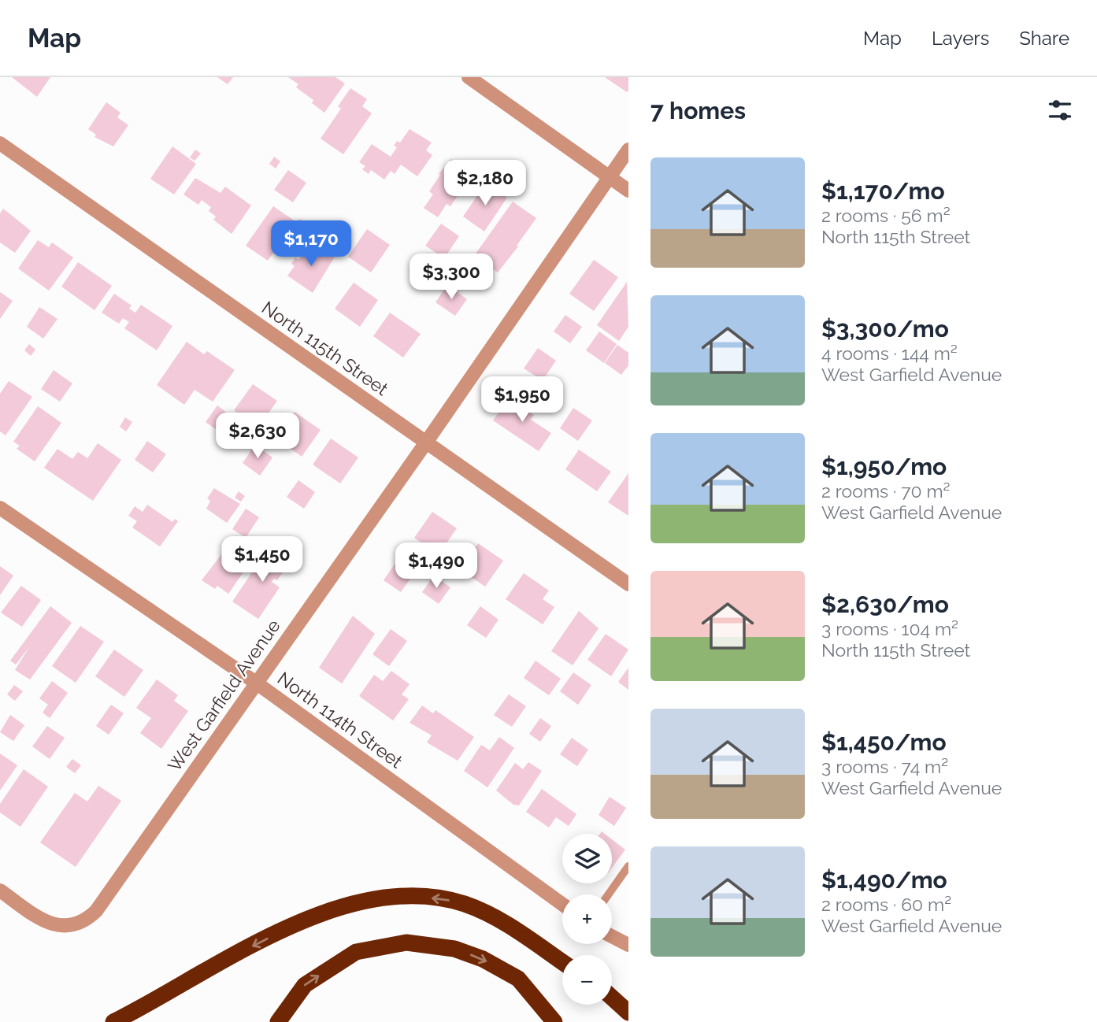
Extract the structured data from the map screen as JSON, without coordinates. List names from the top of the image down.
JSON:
{
  "streets": {
    "street": ["North 115th Street", "West Garfield Avenue", "North 114th Street"]
  },
  "crossings": [
    ["North 115th Street", "West Garfield Avenue"],
    ["West Garfield Avenue", "North 114th Street"]
  ],
  "page": {
    "header": "Map",
    "nav": ["Map", "Layers", "Share"],
    "heading": "7 homes",
    "list": [
      {
        "name": "$1,170/mo",
        "note": "2 rooms · 56 m² · North 115th Street"
      },
      {
        "name": "$3,300/mo",
        "note": "4 rooms · 144 m² · West Garfield Avenue"
      },
      {
        "name": "$1,950/mo",
        "note": "2 rooms · 70 m² · West Garfield Avenue"
      },
      {
        "name": "$2,630/mo",
        "note": "3 rooms · 104 m² · North 115th Street"
      },
      {
        "name": "$1,450/mo",
        "note": "3 rooms · 74 m² · West Garfield Avenue"
      },
      {
        "name": "$1,490/mo",
        "note": "2 rooms · 60 m² · West Garfield Avenue"
      }
    ],
    "price": [
      "$2,180",
      "$1,170",
      "$3,300",
      "$1,950",
      "$2,630",
      "$1,450",
      "$1,490"
    ],
    "map_buttons": ["+", "−"]
  }
}
